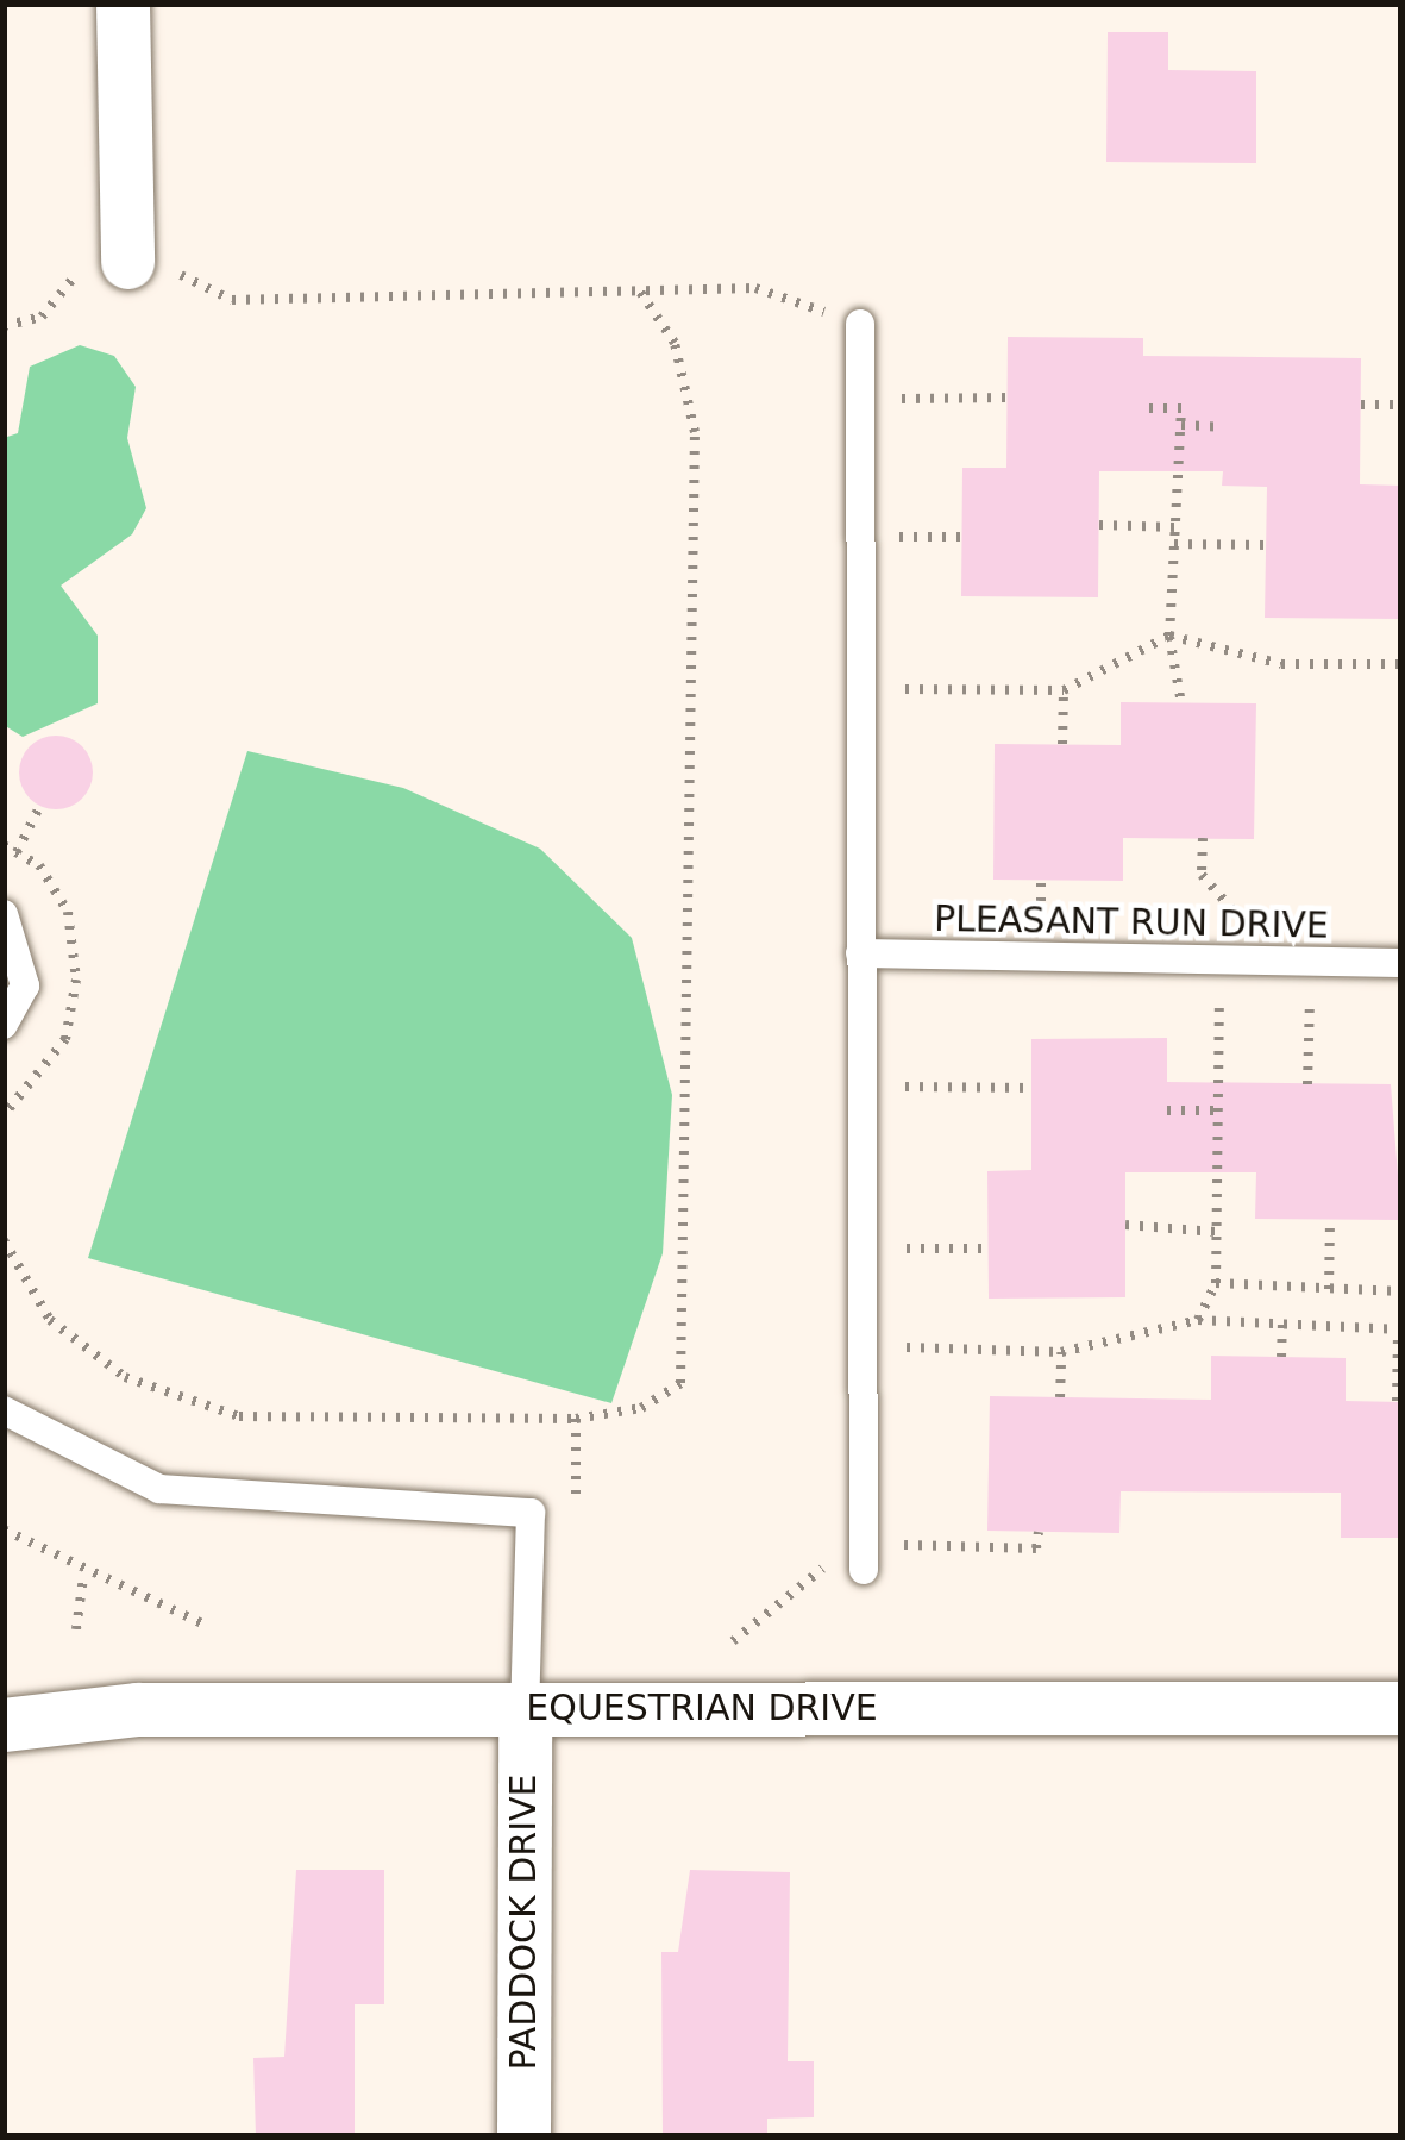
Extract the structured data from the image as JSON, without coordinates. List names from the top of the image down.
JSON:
{
  "streets": {
    "street": ["EQUESTRIAN DRIVE", "PADDOCK DRIVE"],
    "lane": ["PLEASANT RUN DRIVE"]
  },
  "crossings": [
    ["EQUESTRIAN DRIVE", "PADDOCK DRIVE"]
  ]
}
